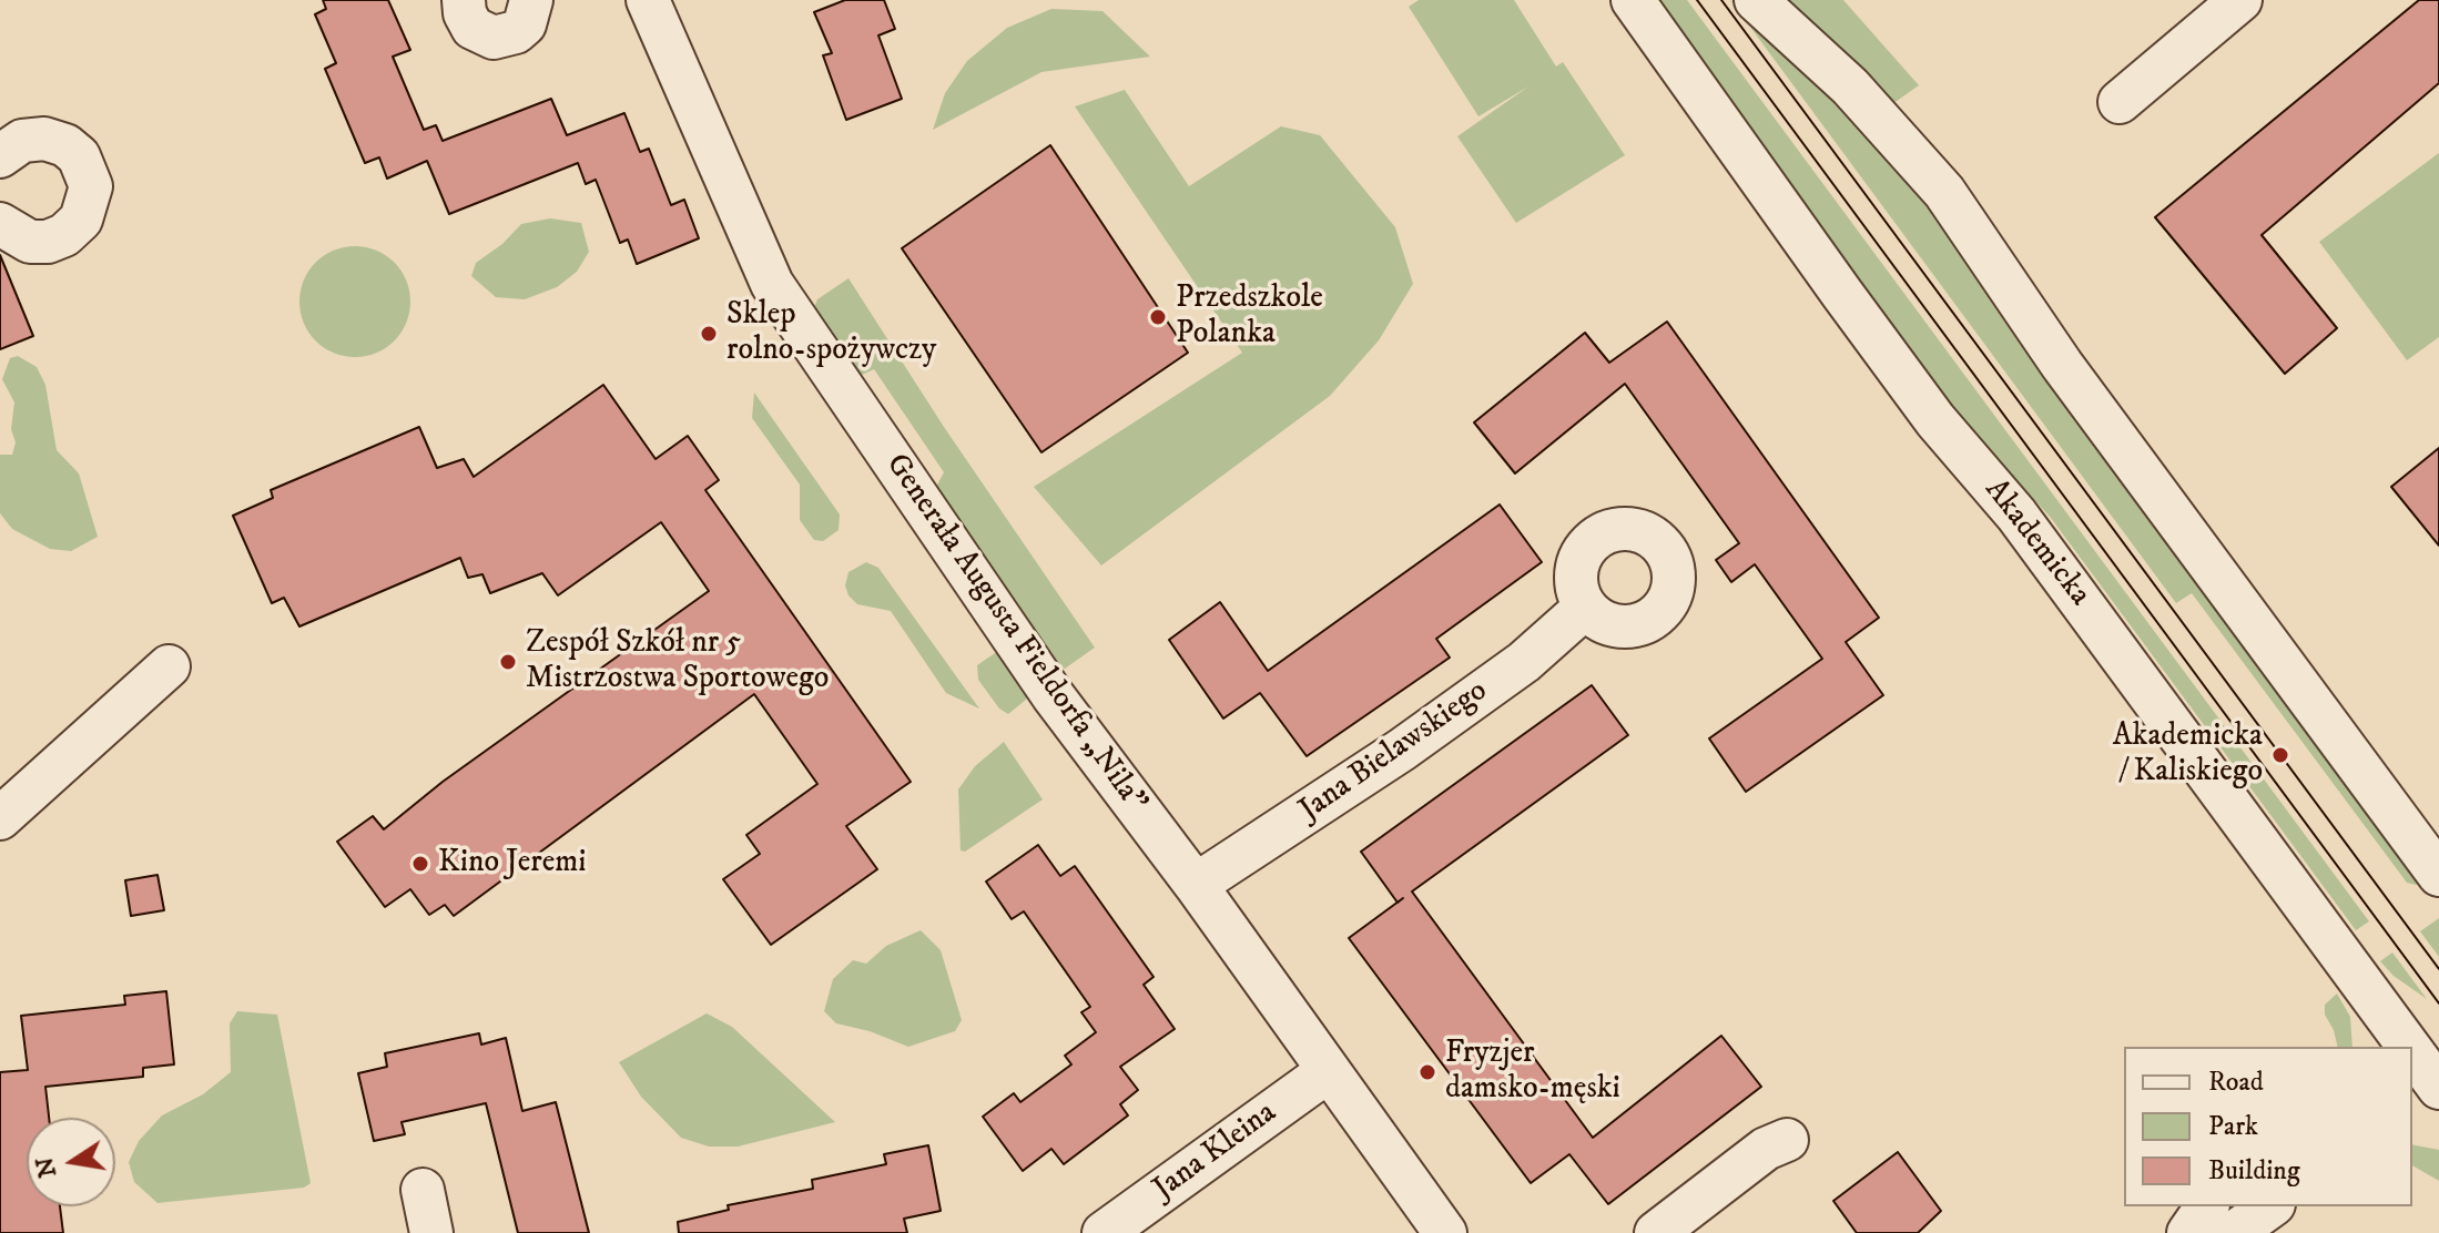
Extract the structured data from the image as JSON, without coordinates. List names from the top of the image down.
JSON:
{
  "streets": {
    "street": [
      "Akademicka",
      "Generała Augusta Fieldorfa „Nila”",
      "Jana Bielawskiego",
      "Jana Kleina"
    ]
  },
  "crossings": [
    ["Generała Augusta Fieldorfa „Nila”", "Jana Bielawskiego"],
    ["Generała Augusta Fieldorfa „Nila”", "Jana Kleina"]
  ],
  "places": [
    "Przedszkole Polanka",
    "Sklep rolno-spożywczy",
    "Zespół Szkół nr 5 Mistrzostwa Sportowego",
    "Akademicka / Kaliskiego",
    "Kino Jeremi",
    "Fryzjer damsko-męski"
  ],
  "legend": ["Road", "Park", "Building"],
  "north": "left"
}
